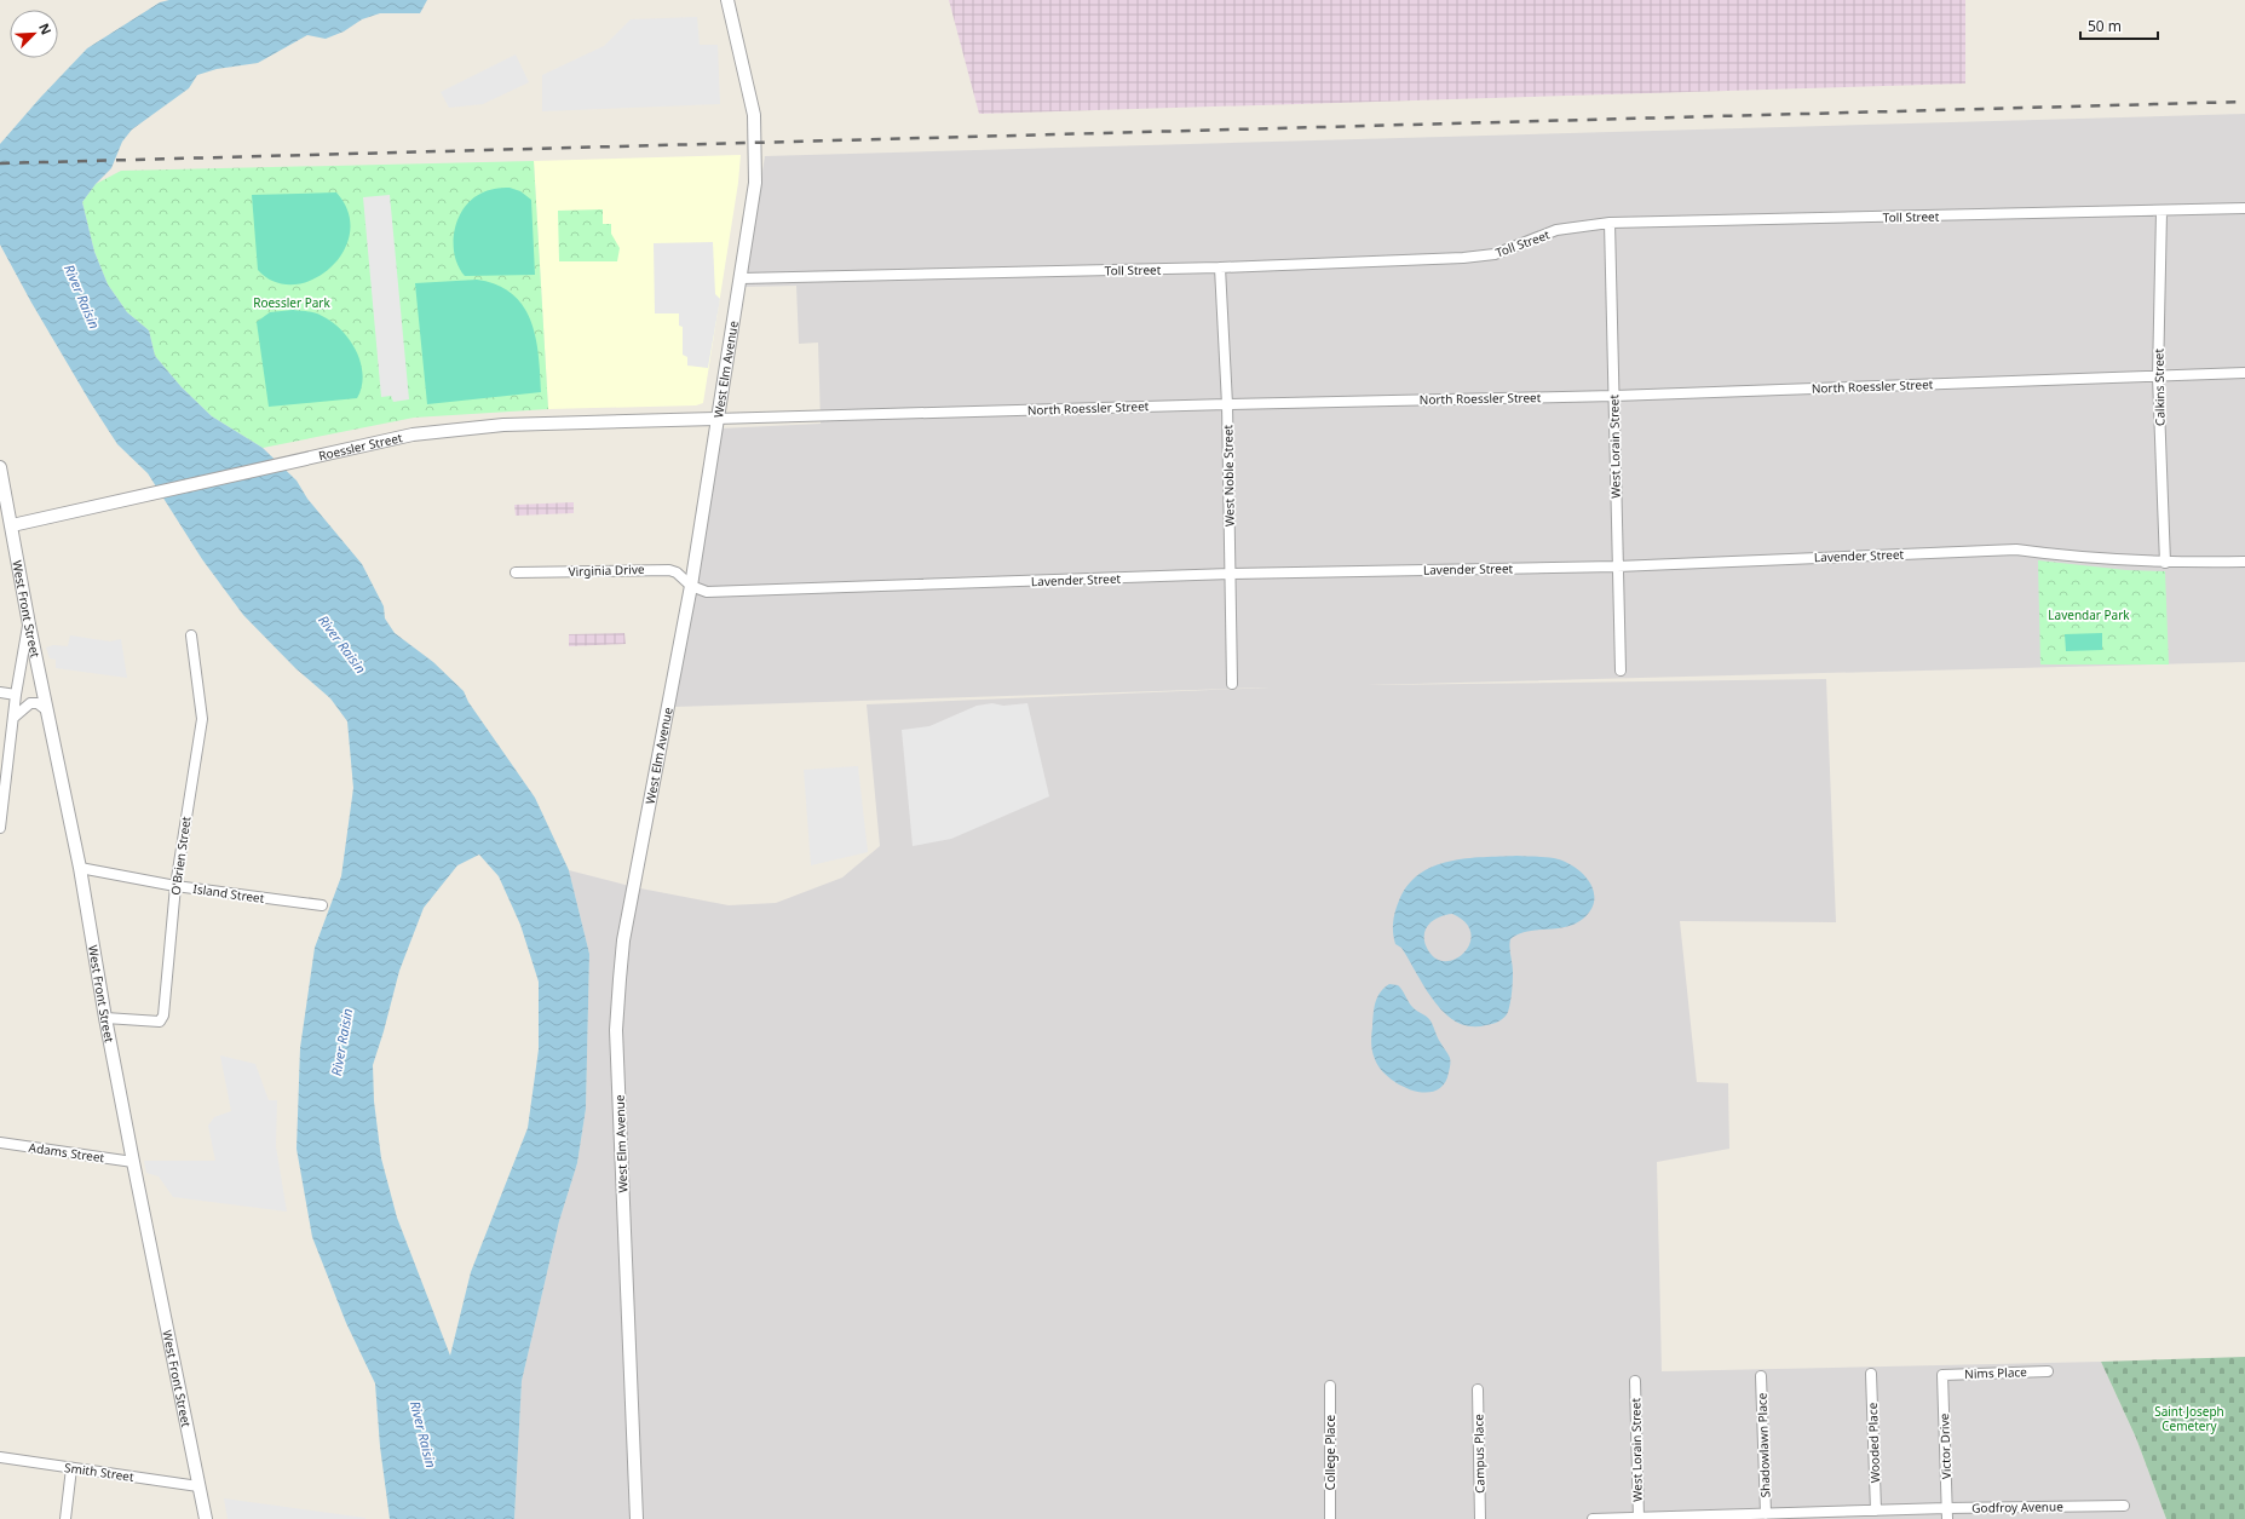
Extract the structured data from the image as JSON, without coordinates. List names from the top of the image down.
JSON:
{
  "streets": {
    "street": [
      "Toll Street",
      "West Elm Avenue",
      "North Roessler Street",
      "Calkins Street",
      "Roessler Street",
      "West Lorain Street",
      "West Noble Street",
      "Lavender Street",
      "Virginia Drive",
      "West Front Street",
      "O'Brien Street",
      "Island Street",
      "Adams Street",
      "Nims Place",
      "Wooded Place",
      "Shadowlawn Place",
      "Victor Drive",
      "College Place",
      "Campus Place",
      "Smith Street",
      "Godfroy Avenue"
    ]
  },
  "crossings": [
    ["Toll Street", "West Elm Avenue"],
    ["Toll Street", "Calkins Street"],
    ["Toll Street", "West Lorain Street"],
    ["Toll Street", "West Noble Street"],
    ["West Elm Avenue", "North Roessler Street"],
    ["West Elm Avenue", "Roessler Street"],
    ["West Elm Avenue", "Lavender Street"],
    ["West Elm Avenue", "Virginia Drive"],
    ["North Roessler Street", "Calkins Street"],
    ["North Roessler Street", "Roessler Street"],
    ["North Roessler Street", "West Lorain Street"],
    ["North Roessler Street", "West Noble Street"],
    ["Calkins Street", "Lavender Street"],
    ["Roessler Street", "West Front Street"],
    ["West Lorain Street", "Lavender Street"],
    ["West Lorain Street", "Godfroy Avenue"],
    ["West Noble Street", "Lavender Street"],
    ["Lavender Street", "Virginia Drive"],
    ["West Front Street", "O'Brien Street"],
    ["West Front Street", "Island Street"],
    ["West Front Street", "Adams Street"],
    ["West Front Street", "Smith Street"],
    ["O'Brien Street", "Island Street"],
    ["Nims Place", "Victor Drive"],
    ["Wooded Place", "Godfroy Avenue"],
    ["Shadowlawn Place", "Godfroy Avenue"],
    ["Victor Drive", "Godfroy Avenue"]
  ],
  "water": ["River Raisin"],
  "parks": ["Roessler Park", "Lavendar Park", "Saint Joseph Cemetery"],
  "scale_bar": "50 m",
  "north": "top right"
}
